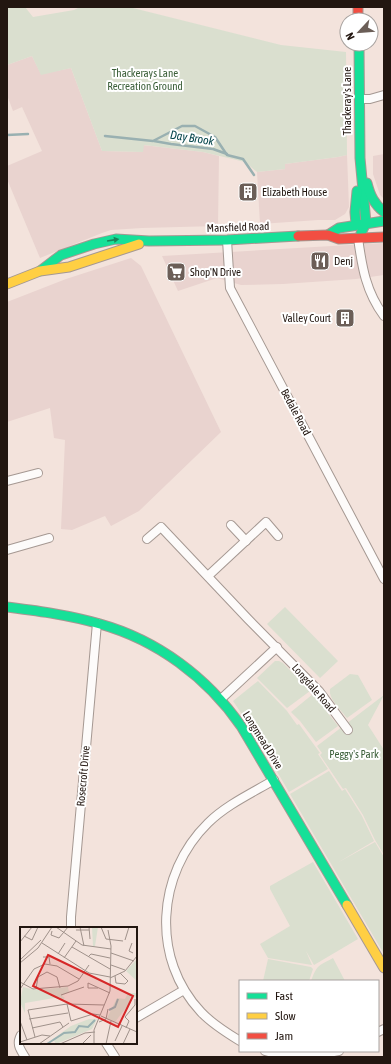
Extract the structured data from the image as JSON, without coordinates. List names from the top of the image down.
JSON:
{
  "streets": {
    "main road": ["Thackeray's Lane", "Mansfield Road", "Longmead Drive"],
    "street": ["Bedale Road", "Longdale Road", "Rosecroft Drive"]
  },
  "crossings": [
    ["Thackeray's Lane", "Mansfield Road"],
    ["Mansfield Road", "Bedale Road"],
    ["Longmead Drive", "Rosecroft Drive"]
  ],
  "water": ["Day Brook"],
  "parks": ["Thackerays Lane Recreation Ground", "Peggy's Park"],
  "places": {
    "building": ["Elizabeth House", "Valley Court"],
    "restaurant": ["Denj"],
    "supermarket": ["Shop'N Drive"]
  },
  "legend": ["Fast", "Slow", "Jam"],
  "north": "bottom left"
}
